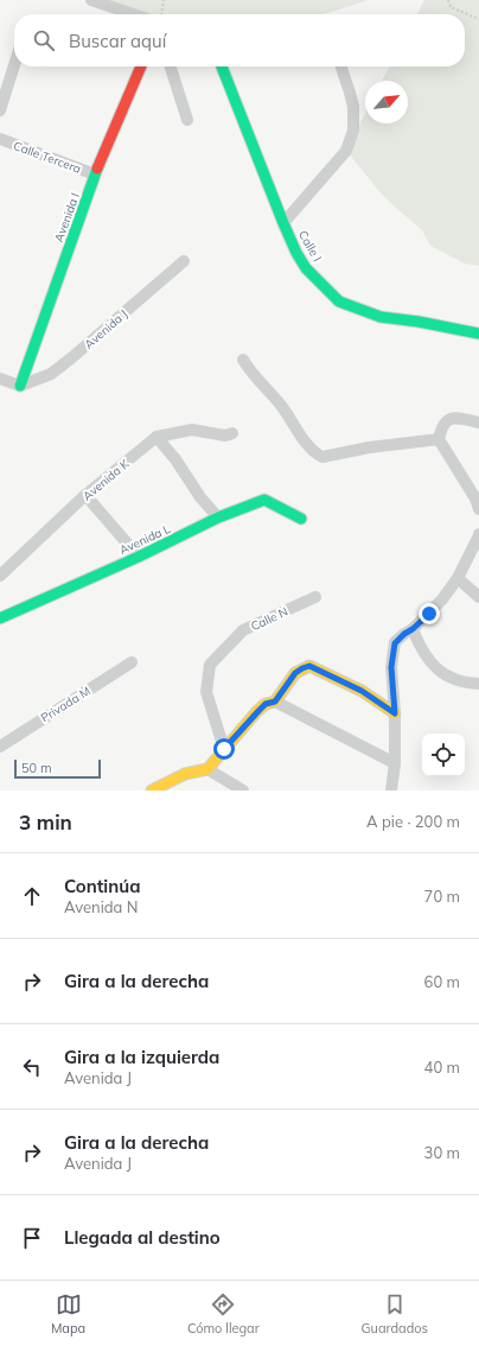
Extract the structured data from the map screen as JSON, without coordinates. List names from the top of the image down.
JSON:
{
  "streets": {
    "street": [
      "Calle Tercera",
      "Avenida I",
      "Calle I",
      "Avenida J",
      "Avenida K",
      "Avenida L",
      "Calle N",
      "Privada M"
    ]
  },
  "crossings": [
    ["Calle Tercera", "Avenida I"],
    ["Avenida I", "Avenida J"]
  ],
  "scale_bar": "50 m",
  "north": "top right",
  "page": {
    "search": "Buscar aquí",
    "scale": "50 m",
    "heading": ["3 min", "A pie · 200 m"],
    "list": [
      ["Continúa", "Avenida N", "70 m"],
      ["Gira a la derecha", "60 m"],
      ["Gira a la izquierda", "Avenida J", "40 m"],
      ["Gira a la derecha", "Avenida J", "30 m"],
      "Llegada al destino"
    ],
    "nav": ["Mapa", "Cómo llegar", "Guardados"]
  }
}
